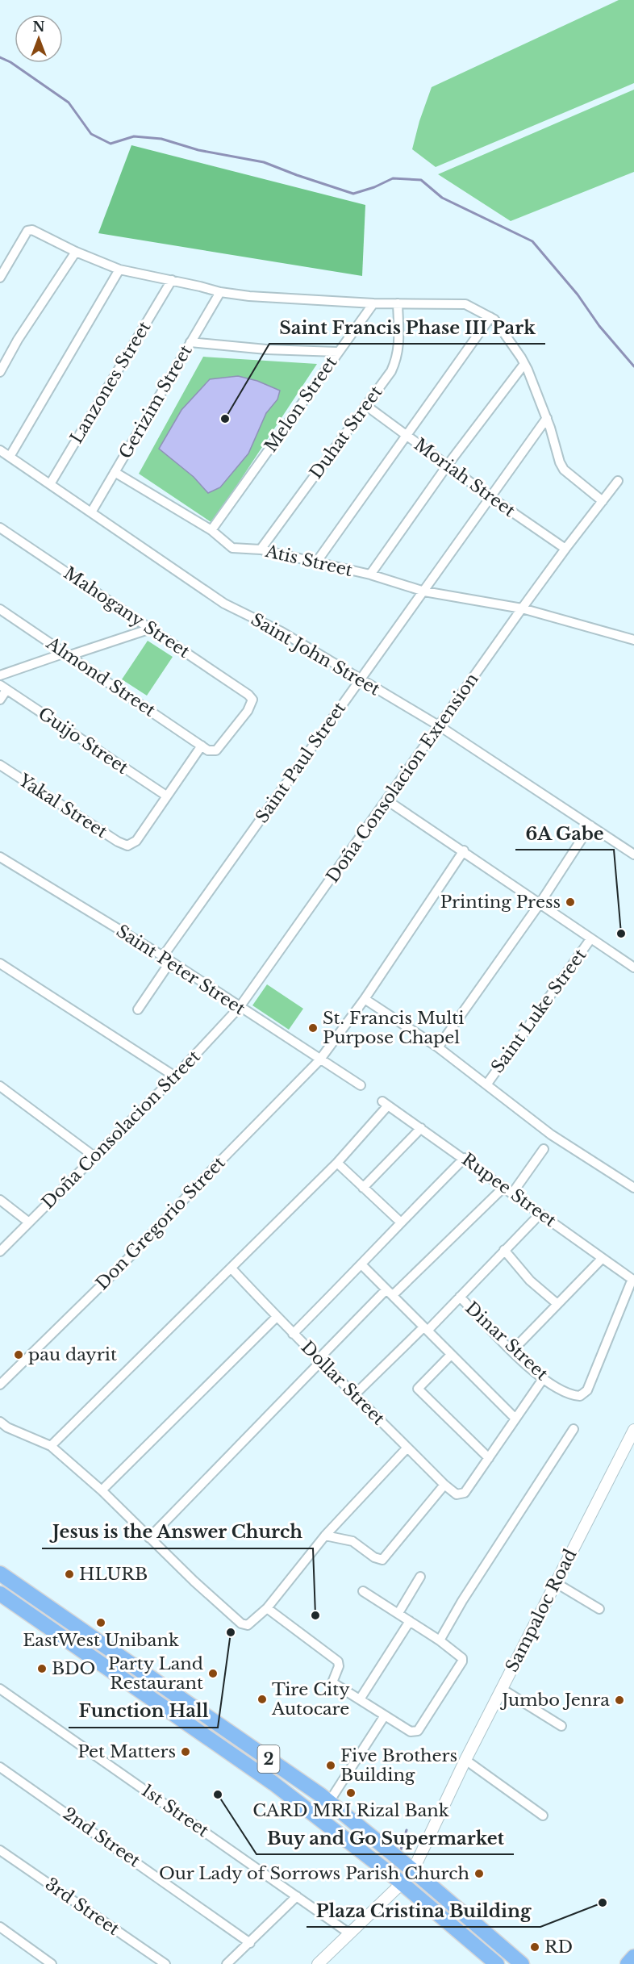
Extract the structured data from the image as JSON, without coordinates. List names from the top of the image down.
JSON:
{
  "streets": {
    "highway": ["2"],
    "street": [
      "Lanzones Street",
      "Gerizim Street",
      "Melon Street",
      "Duhat Street",
      "Moriah Street",
      "Atis Street",
      "Mahogany Street",
      "Saint John Street",
      "Almond Street",
      "Guijo Street",
      "Saint Paul Street",
      "Doña Consolacion Extension",
      "Yakal Street",
      "Saint Peter Street",
      "Saint Luke Street",
      "Doña Consolacion Street",
      "Rupee Street",
      "Don Gregorio Street",
      "Dinar Street",
      "Dollar Street",
      "Sampaloc Road",
      "1st Street",
      "2nd Street",
      "3rd Street"
    ]
  },
  "crossings": [
    ["Lanzones Street", "Saint John Street"],
    ["Gerizim Street", "Atis Street"],
    ["Gerizim Street", "Saint John Street"],
    ["Melon Street", "Atis Street"],
    ["Duhat Street", "Moriah Street"],
    ["Duhat Street", "Atis Street"],
    ["Moriah Street", "Saint Paul Street"],
    ["Moriah Street", "Doña Consolacion Extension"],
    ["Atis Street", "Saint Paul Street"],
    ["Atis Street", "Doña Consolacion Extension"],
    ["Mahogany Street", "Almond Street"],
    ["Saint John Street", "Saint Paul Street"],
    ["Saint John Street", "Doña Consolacion Extension"],
    ["Guijo Street", "Yakal Street"],
    ["Saint Paul Street", "Saint Peter Street"],
    ["Doña Consolacion Extension", "Saint Peter Street"],
    ["Doña Consolacion Extension", "Doña Consolacion Street"],
    ["Saint Peter Street", "Doña Consolacion Street"],
    ["Saint Peter Street", "Don Gregorio Street"],
    ["Rupee Street", "Dinar Street"],
    ["Sampaloc Road", "2"]
  ],
  "places": [
    "Saint Francis Phase III Park",
    "Printing Press",
    "6A Gabe",
    "St. Francis Multi Purpose Chapel",
    "pau dayrit",
    "HLURB",
    "Jesus is the Answer Church",
    "EastWest Unibank",
    "Function Hall",
    "BDO",
    "Party Land Restaurant",
    "Tire City Autocare",
    "Jumbo Jenra",
    "Pet Matters",
    "Five Brothers Building",
    "CARD MRI Rizal Bank",
    "Buy and Go Supermarket",
    "Our Lady of Sorrows Parish Church",
    "Plaza Cristina Building",
    "RD"
  ],
  "north": "top"
}
